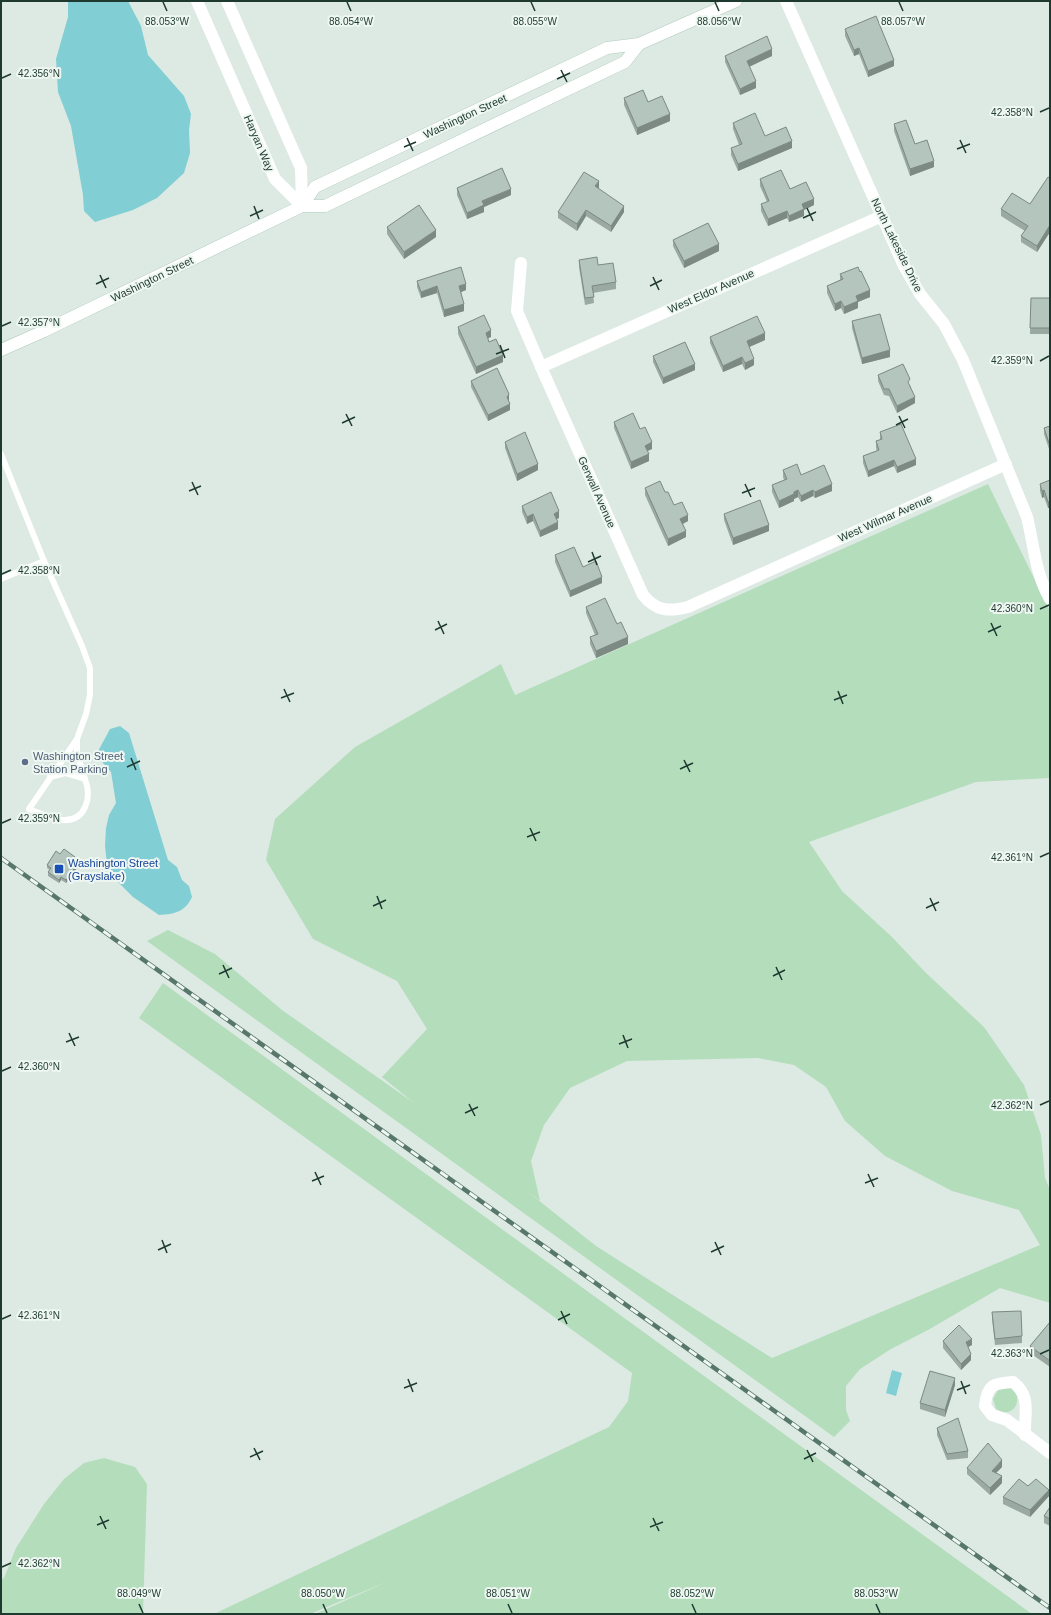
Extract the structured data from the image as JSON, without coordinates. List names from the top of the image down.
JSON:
{
  "streets": {
    "street": [
      "Washington Street",
      "Haryan Way",
      "North Lakeside Drive",
      "West Eldor Avenue",
      "Gerwall Avenue",
      "West Wilmar Avenue"
    ]
  },
  "crossings": [
    ["Washington Street", "Haryan Way"],
    ["North Lakeside Drive", "West Eldor Avenue"],
    ["North Lakeside Drive", "West Wilmar Avenue"],
    ["West Eldor Avenue", "Gerwall Avenue"],
    ["Gerwall Avenue", "West Wilmar Avenue"]
  ],
  "places": {
    "other": ["Washington Street Station Parking"],
    "transit": ["Washington Street (Grayslake)"]
  },
  "coordinates": [
    "88.053°W",
    "88.054°W",
    "88.055°W",
    "88.056°W",
    "88.057°W",
    "42.356°N",
    "42.358°N",
    "42.357°N",
    "42.359°N",
    "42.360°N",
    "42.361°N",
    "42.362°N",
    "42.363°N",
    "88.049°W",
    "88.050°W",
    "88.051°W",
    "88.052°W"
  ]
}
